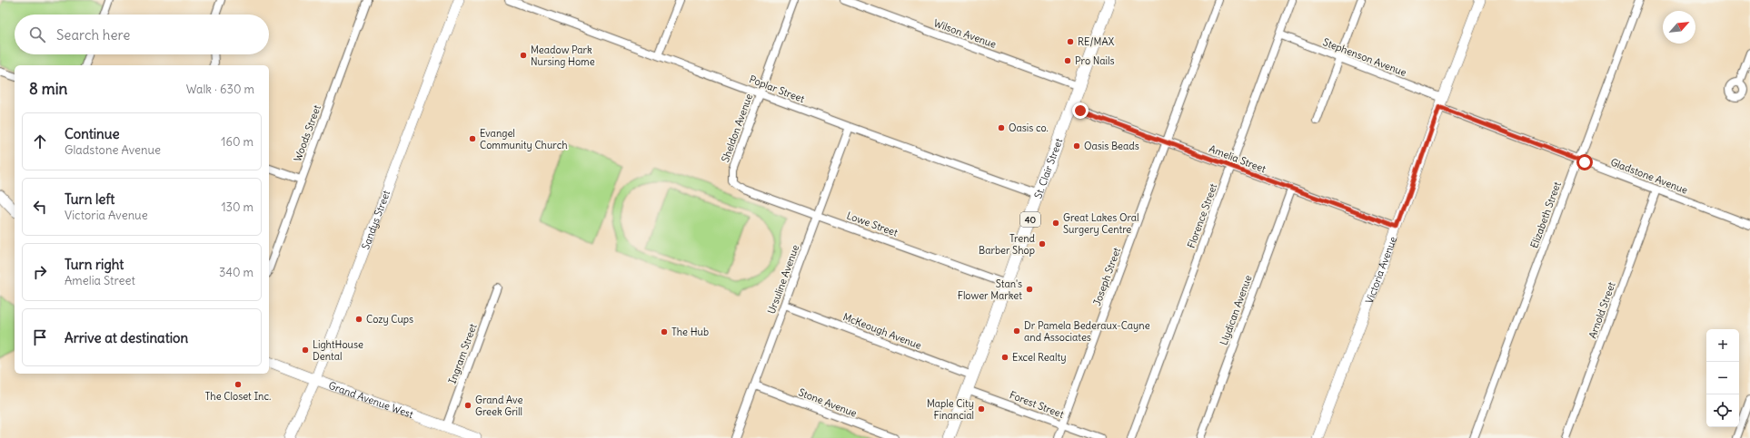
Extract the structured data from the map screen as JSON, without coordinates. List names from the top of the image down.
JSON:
{
  "streets": {
    "main road": ["St. Clair Street", "40"],
    "street": [
      "Wilson Avenue",
      "Stephenson Avenue",
      "Poplar Street",
      "Sheldon Avenue",
      "Woods Street",
      "Amelia Street",
      "Gladstone Avenue",
      "Elizabeth Street",
      "Florence Street",
      "Sandys Street",
      "Lowe Street",
      "Victoria Avenue",
      "Joseph Street",
      "Ursuline Avenue",
      "Llydican Avenue",
      "Arnold Street",
      "McKeough Avenue",
      "Ingram Street",
      "Grand Avenue West",
      "Stone Avenue",
      "Forest Street"
    ]
  },
  "crossings": [
    ["Wilson Avenue", "St. Clair Street"],
    ["Stephenson Avenue", "Gladstone Avenue"],
    ["Stephenson Avenue", "Florence Street"],
    ["Stephenson Avenue", "Victoria Avenue"],
    ["Poplar Street", "Sheldon Avenue"],
    ["Poplar Street", "St. Clair Street"],
    ["Poplar Street", "Ursuline Avenue"],
    ["Sheldon Avenue", "Lowe Street"],
    ["Amelia Street", "St. Clair Street"],
    ["Amelia Street", "Florence Street"],
    ["Amelia Street", "Victoria Avenue"],
    ["Amelia Street", "Joseph Street"],
    ["Amelia Street", "Llydican Avenue"],
    ["St. Clair Street", "Lowe Street"],
    ["St. Clair Street", "McKeough Avenue"],
    ["St. Clair Street", "Forest Street"],
    ["Gladstone Avenue", "Elizabeth Street"],
    ["Gladstone Avenue", "Victoria Avenue"],
    ["Gladstone Avenue", "Arnold Street"],
    ["Sandys Street", "Grand Avenue West"],
    ["Lowe Street", "Ursuline Avenue"],
    ["Joseph Street", "Forest Street"],
    ["Ursuline Avenue", "McKeough Avenue"],
    ["Ursuline Avenue", "Stone Avenue"],
    ["Ingram Street", "Grand Avenue West"]
  ],
  "places": [
    "RE/MAX",
    "Meadow Park Nursing Home",
    "Pro Nails",
    "Oasis co.",
    "Evangel Community Church",
    "Oasis Beads",
    "Great Lakes Oral Surgery Centre",
    "Trend Barber Shop",
    "Stan's Flower Market",
    "Cozy Cups",
    "Dr Pamela Bederaux-Cayne and Associates",
    "The Hub",
    "LightHouse Dental",
    "Excel Realty",
    "The Closet Inc.",
    "Grand Ave Greek Grill",
    "Maple City Financial"
  ],
  "north": "top right",
  "page": {
    "search": "Search here",
    "heading": ["8 min", "Walk · 630 m"],
    "list": [
      ["Continue", "Gladstone Avenue", "160 m"],
      ["Turn left", "Victoria Avenue", "130 m"],
      ["Turn right", "Amelia Street", "340 m"],
      "Arrive at destination"
    ],
    "map_buttons": ["+", "−"]
  }
}
